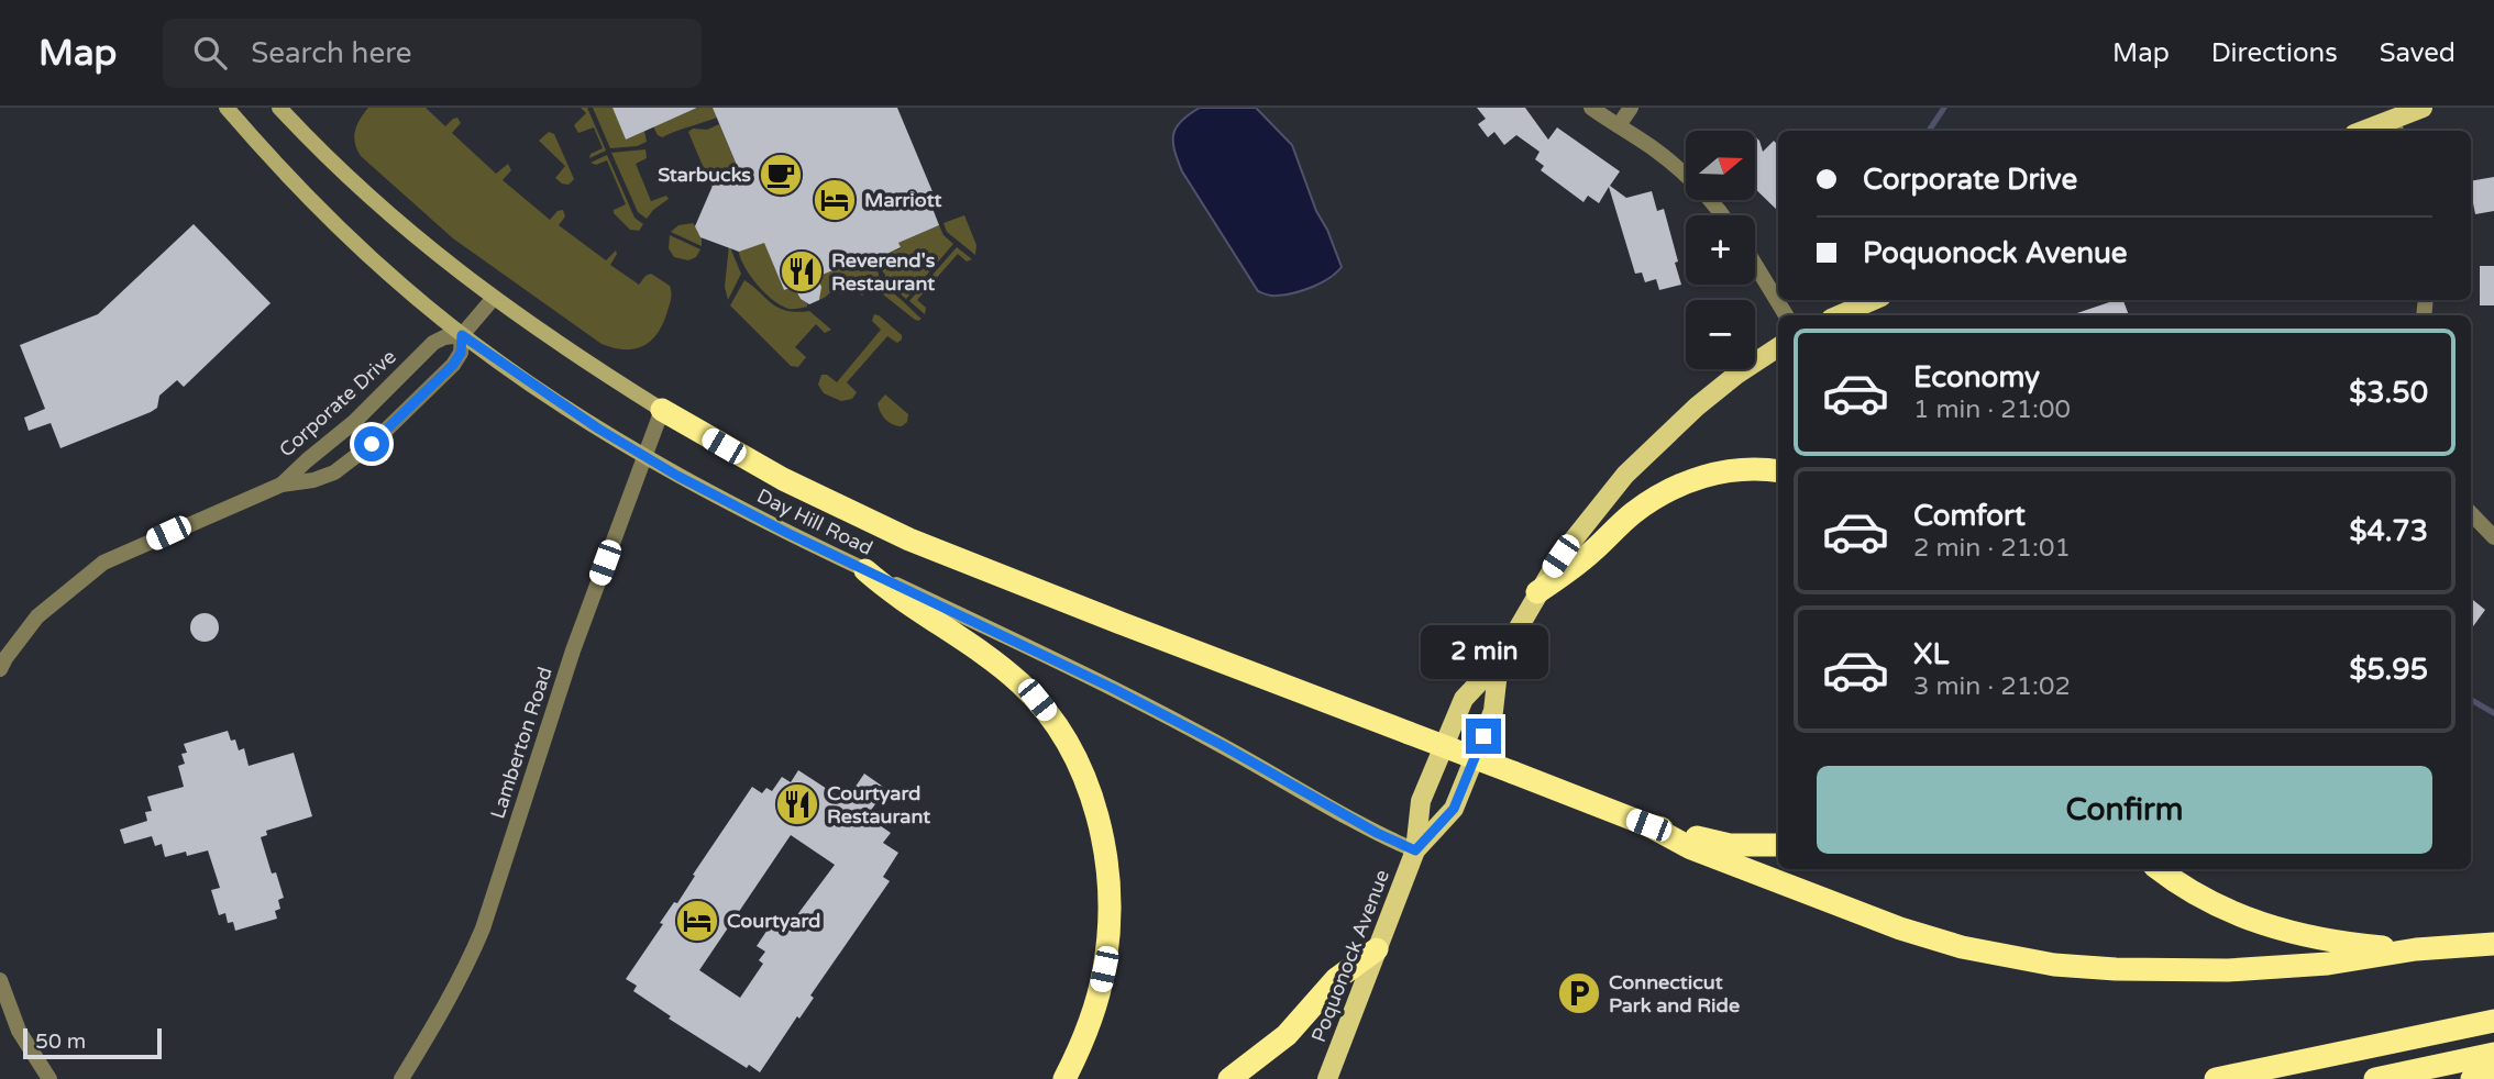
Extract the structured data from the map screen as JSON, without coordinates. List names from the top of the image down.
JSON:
{
  "streets": {
    "main road": ["Day Hill Road", "Poquonock Avenue"],
    "street": ["Corporate Drive", "Lamberton Road"]
  },
  "crossings": [
    ["Corporate Drive", "Day Hill Road"],
    ["Day Hill Road", "Lamberton Road"],
    ["Day Hill Road", "Poquonock Avenue"]
  ],
  "places": {
    "cafe": ["Starbucks"],
    "hotel": ["Marriott", "Courtyard"],
    "restaurant": ["Reverend's Restaurant", "Courtyard Restaurant"],
    "parking": ["Connecticut Park and Ride"]
  },
  "scale_bar": "50 m",
  "north": "right",
  "page": {
    "header": "Map",
    "search": "Search here",
    "nav": ["Map", "Directions", "Saved"],
    "map_buttons": ["+", "−"],
    "banner": ["Corporate Drive", "Poquonock Avenue"],
    "list": [
      {
        "name": "Economy",
        "note": "1 min · 21:00",
        "value": "$3.50"
      },
      {
        "name": "Comfort",
        "note": "2 min · 21:01",
        "value": "$4.73"
      },
      {
        "name": "XL",
        "note": "3 min · 21:02",
        "value": "$5.95"
      }
    ],
    "bubble": "2 min",
    "buttons": "Confirm",
    "scale": "50 m"
  }
}
